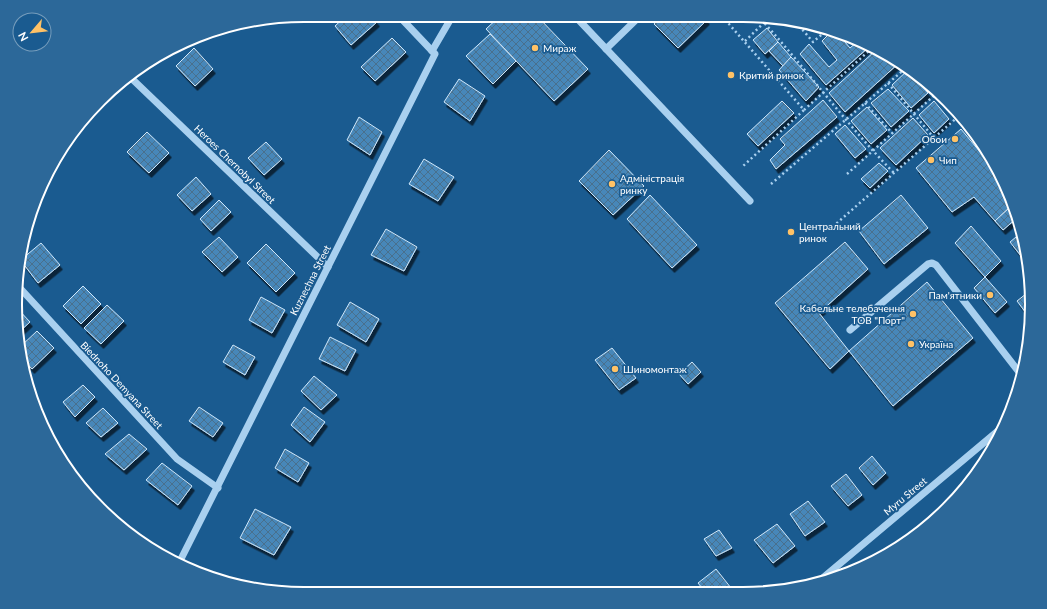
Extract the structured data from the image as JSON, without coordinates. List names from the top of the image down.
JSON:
{
  "streets": {
    "street": [
      "Heroes Chernobyl Street",
      "Kuznechna Street",
      "Biednoho Demyana Street",
      "Myru Street"
    ]
  },
  "crossings": [
    ["Heroes Chernobyl Street", "Kuznechna Street"],
    ["Kuznechna Street", "Biednoho Demyana Street"]
  ],
  "places": [
    "Мираж",
    "Критий ринок",
    "Обои",
    "Чип",
    "Адміністрація ринку",
    "Центральний ринок",
    "Пам'ятники",
    "Кабельне телебачення ТОВ \"Порт\"",
    "Україна",
    "Шиномонтаж"
  ],
  "north": "bottom left"
}
